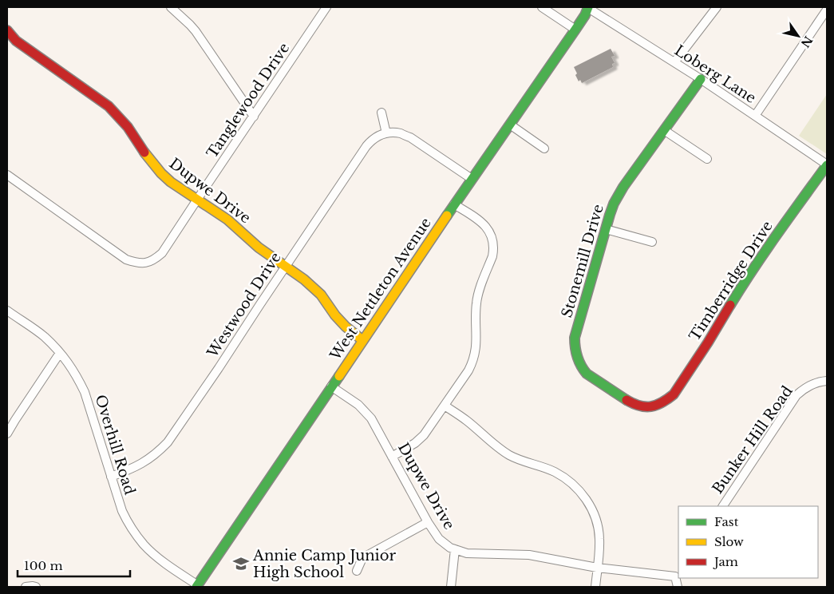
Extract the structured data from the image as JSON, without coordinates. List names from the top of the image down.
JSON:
{
  "streets": {
    "street": [
      "Loberg Lane",
      "Tanglewood Drive",
      "Dupwe Drive",
      "Stonemill Drive",
      "Timberridge Drive",
      "West Nettleton Avenue",
      "Westwood Drive",
      "Bunker Hill Road",
      "Overhill Road"
    ]
  },
  "crossings": [
    ["Loberg Lane", "Stonemill Drive"],
    ["Loberg Lane", "Timberridge Drive"],
    ["Loberg Lane", "West Nettleton Avenue"],
    ["Tanglewood Drive", "Dupwe Drive"],
    ["Dupwe Drive", "West Nettleton Avenue"],
    ["Dupwe Drive", "Westwood Drive"],
    ["Stonemill Drive", "Timberridge Drive"],
    ["West Nettleton Avenue", "Overhill Road"],
    ["Westwood Drive", "Overhill Road"]
  ],
  "places": {
    "school or university": ["Annie Camp Junior High School"]
  },
  "legend": ["Fast", "Slow", "Jam"],
  "scale_bar": "100 m",
  "north": "bottom right"
}
